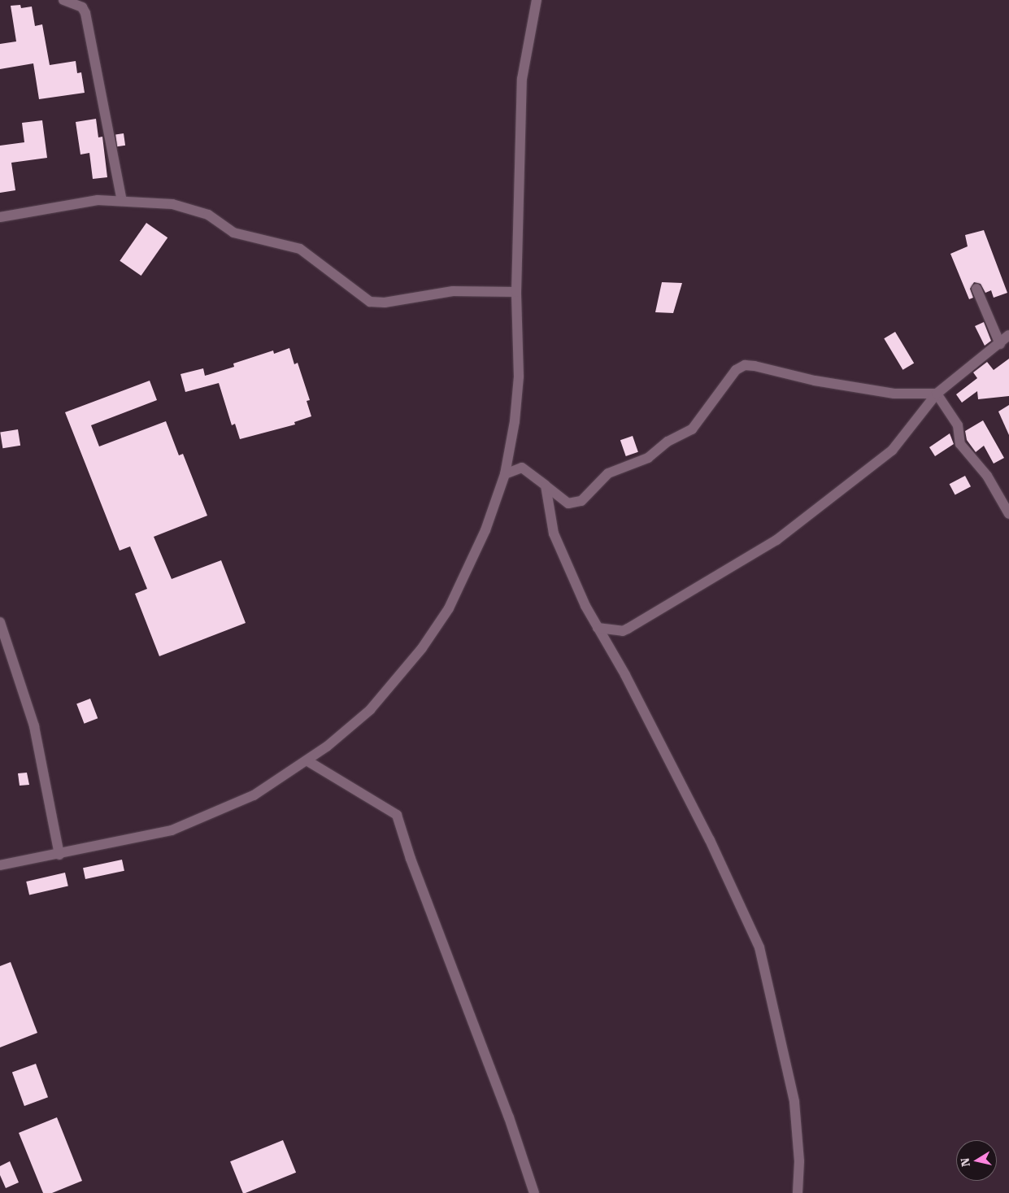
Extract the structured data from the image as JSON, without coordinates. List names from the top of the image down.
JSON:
{
  "north": "left"
}
